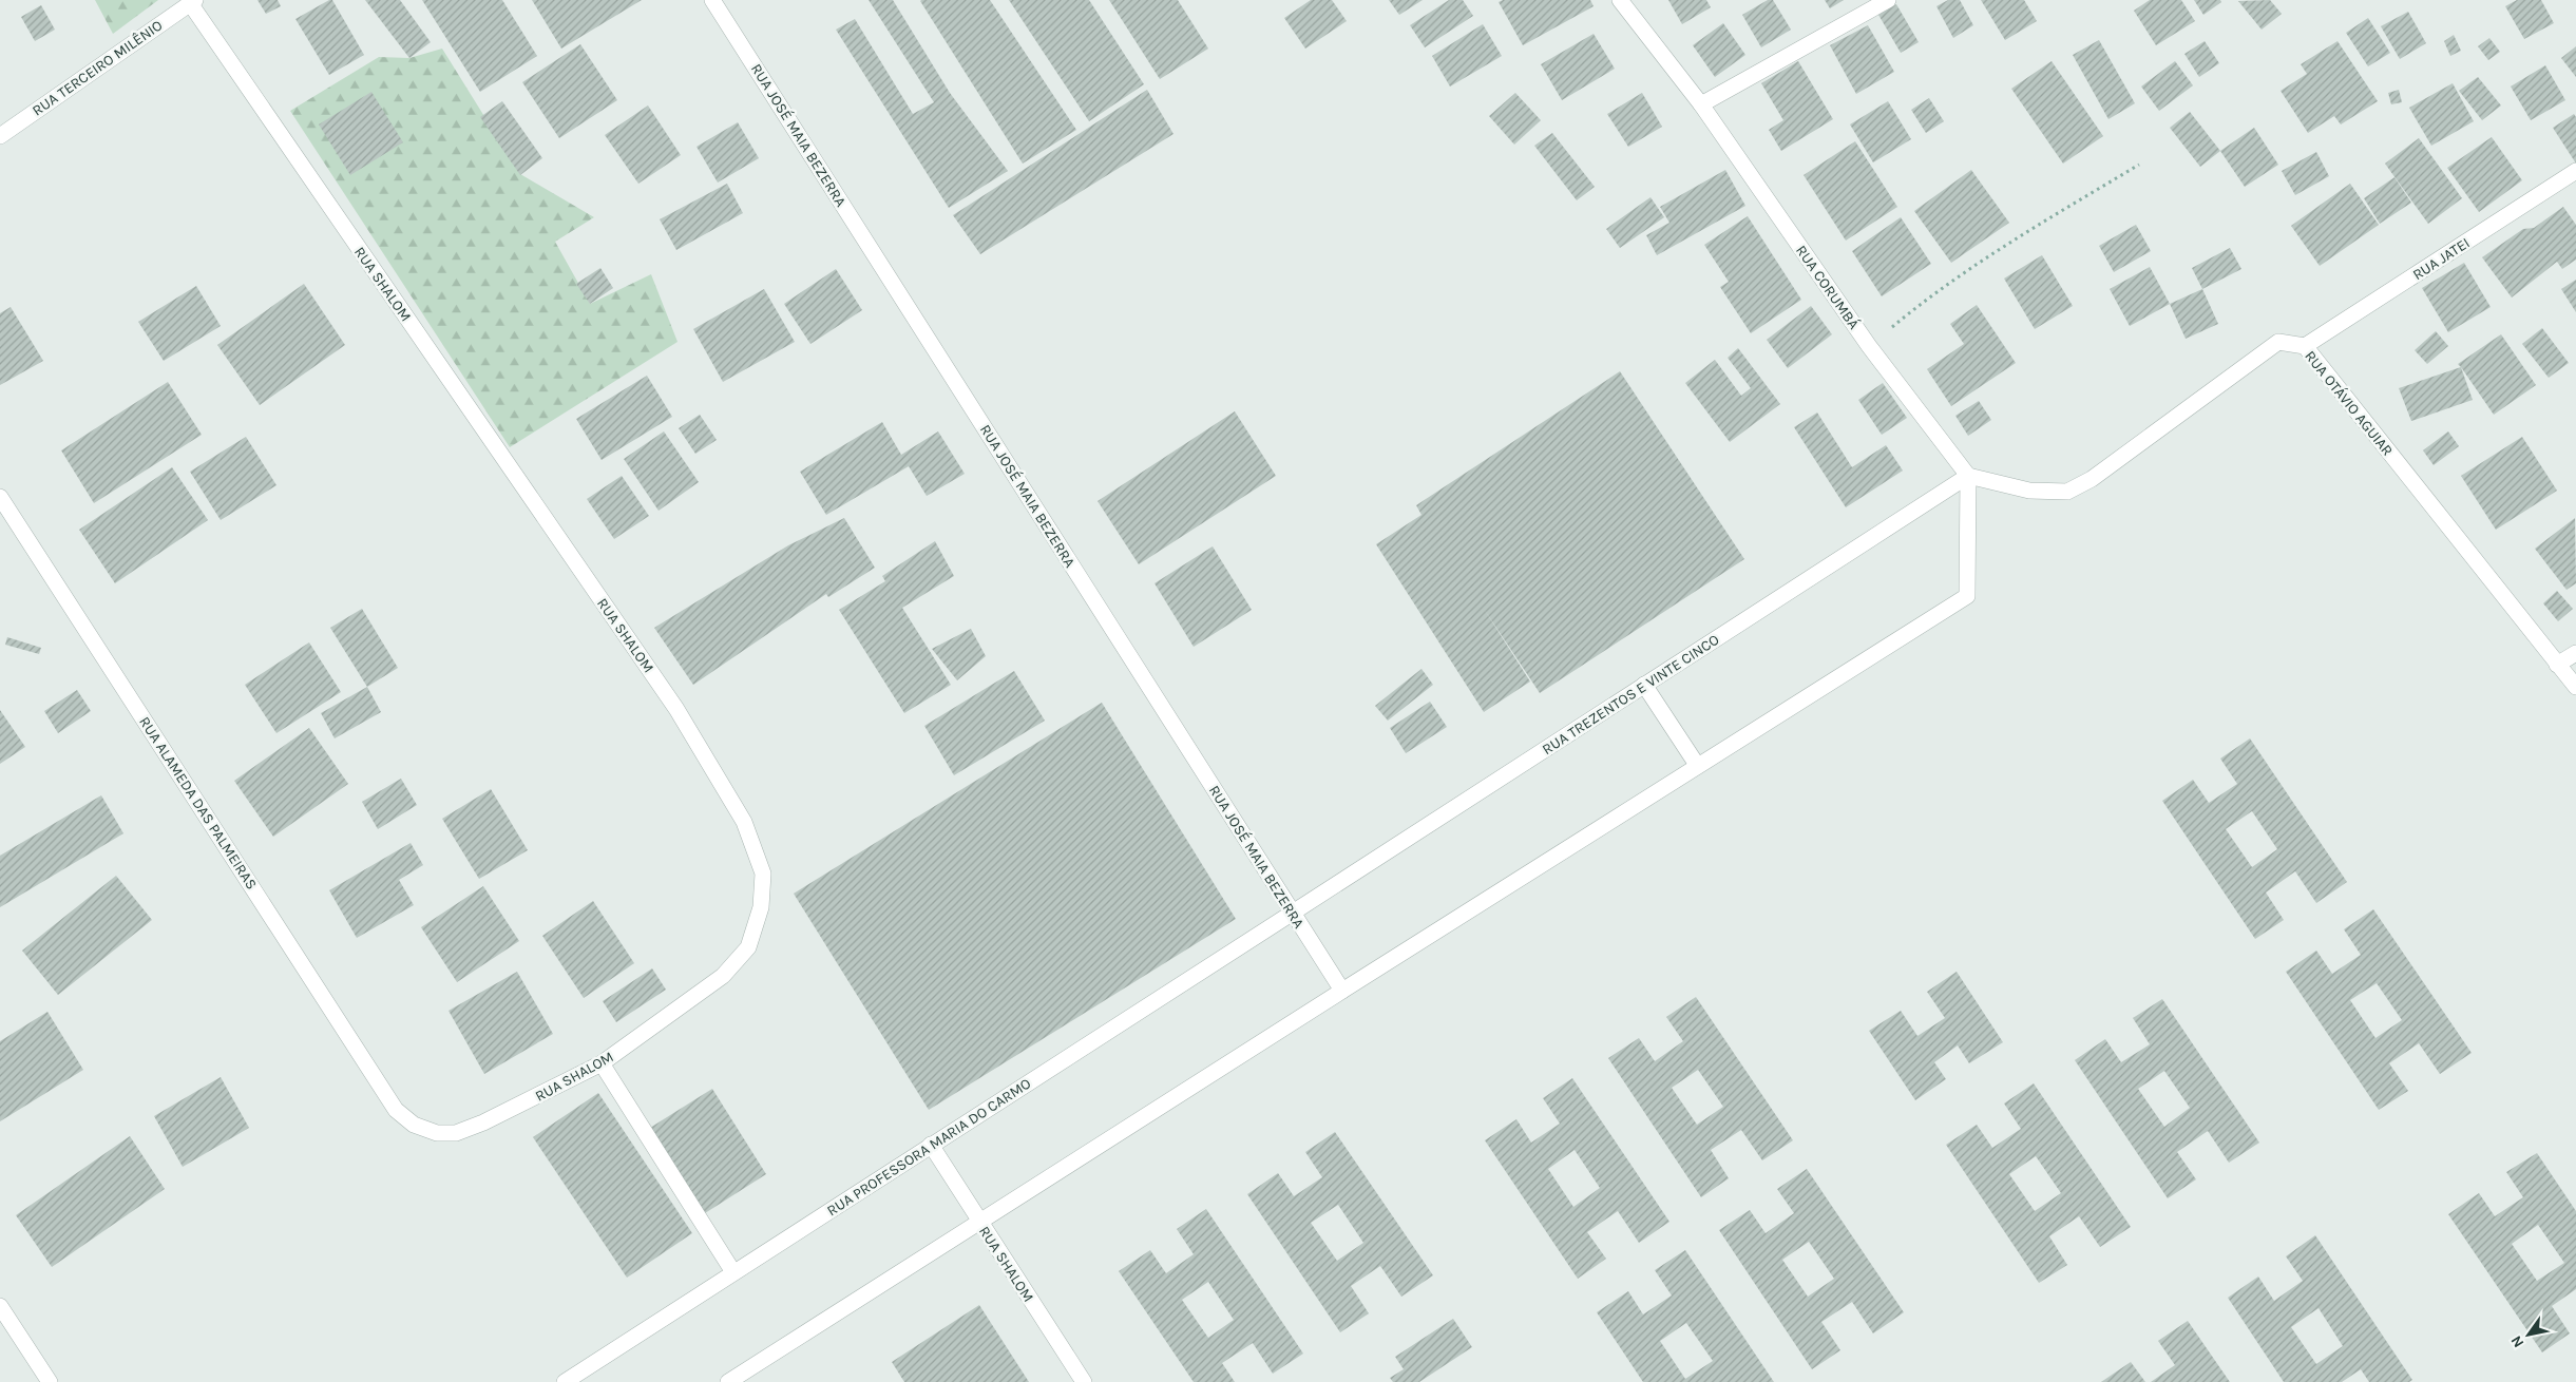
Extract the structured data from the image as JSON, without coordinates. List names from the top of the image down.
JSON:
{
  "streets": {
    "street": [
      "RUA TERCEIRO MILÊNIO",
      "RUA JOSÉ MAIA BEZERRA",
      "RUA JATEI",
      "RUA SHALOM",
      "RUA CORUMBÁ",
      "RUA OTÁVIO AGUIAR",
      "RUA TREZENTOS E VINTE CINCO",
      "RUA ALAMEDA DAS PALMEIRAS",
      "RUA PROFESSORA MARIA DO CARMO"
    ]
  },
  "crossings": [
    ["RUA TERCEIRO MILÊNIO", "RUA SHALOM"],
    ["RUA JOSÉ MAIA BEZERRA", "RUA TREZENTOS E VINTE CINCO"],
    ["RUA JOSÉ MAIA BEZERRA", "RUA PROFESSORA MARIA DO CARMO"],
    ["RUA JATEI", "RUA OTÁVIO AGUIAR"],
    ["RUA SHALOM", "RUA ALAMEDA DAS PALMEIRAS"],
    ["RUA SHALOM", "RUA PROFESSORA MARIA DO CARMO"],
    ["RUA CORUMBÁ", "RUA OTÁVIO AGUIAR"],
    ["RUA CORUMBÁ", "RUA TREZENTOS E VINTE CINCO"],
    ["RUA OTÁVIO AGUIAR", "RUA TREZENTOS E VINTE CINCO"],
    ["RUA TREZENTOS E VINTE CINCO", "RUA PROFESSORA MARIA DO CARMO"]
  ],
  "north": "bottom left"
}
